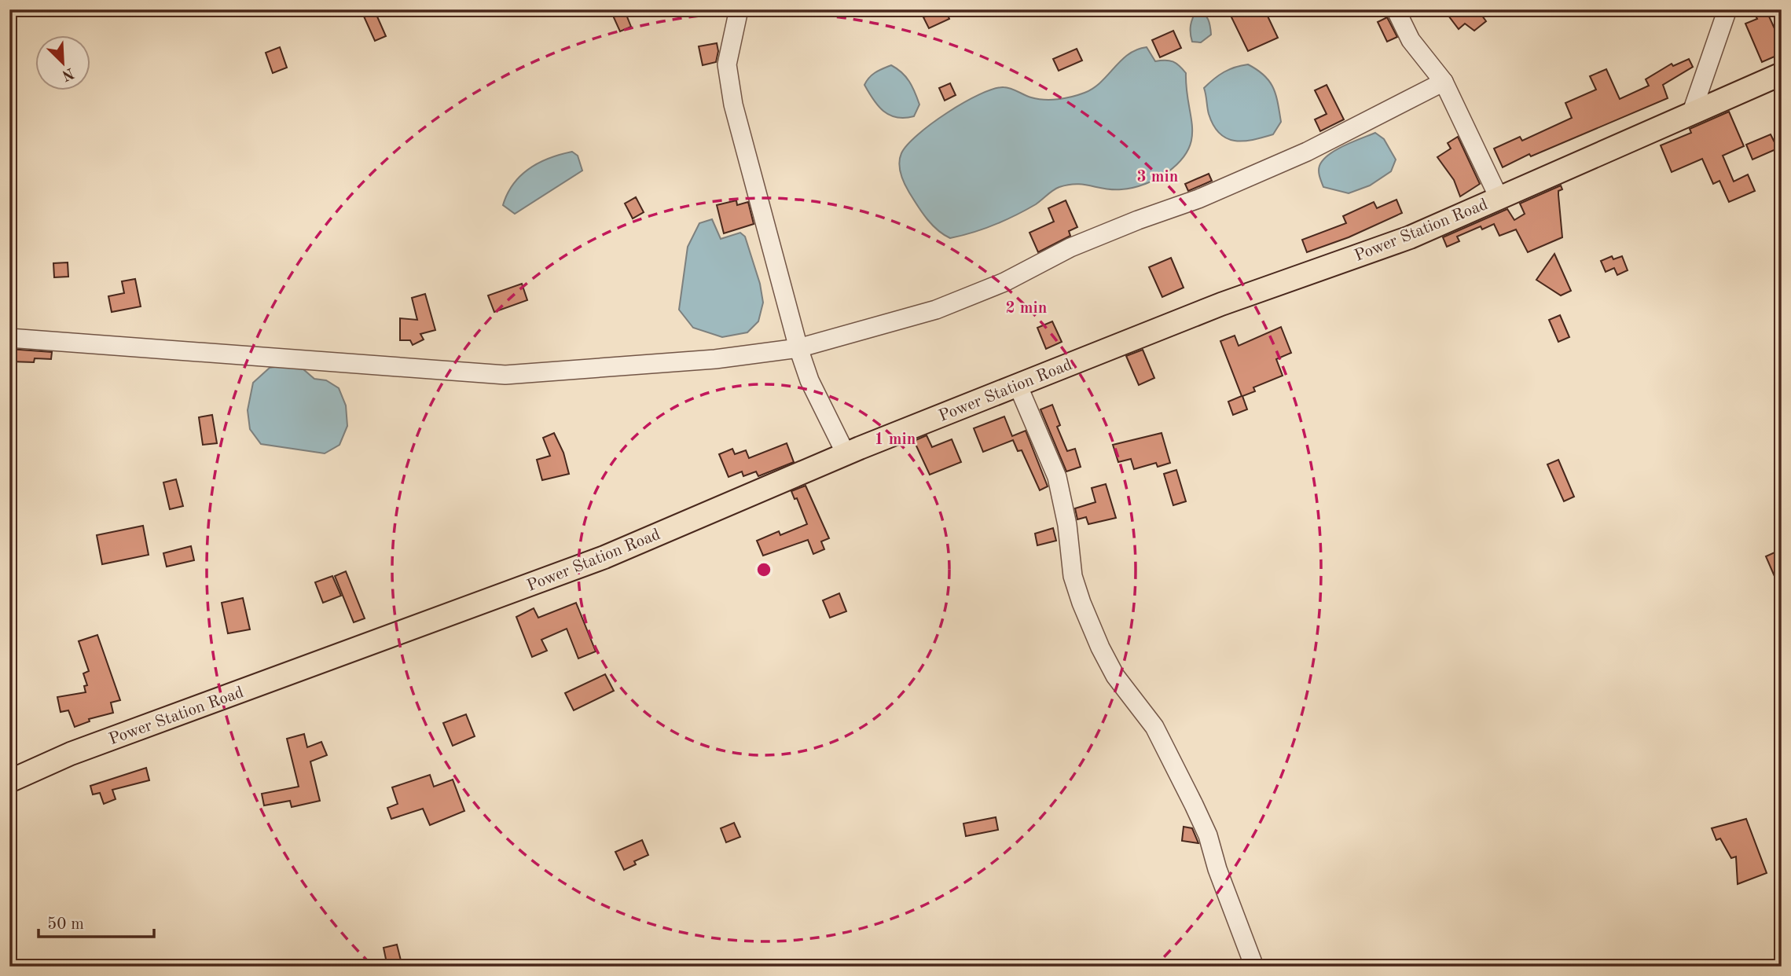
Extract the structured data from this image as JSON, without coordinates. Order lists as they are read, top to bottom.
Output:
{
  "streets": {
    "main road": ["Power Station Road"]
  },
  "scale_bar": "50 m",
  "north": "bottom right",
  "rings": ["3 min", "2 min", "1 min"]
}
